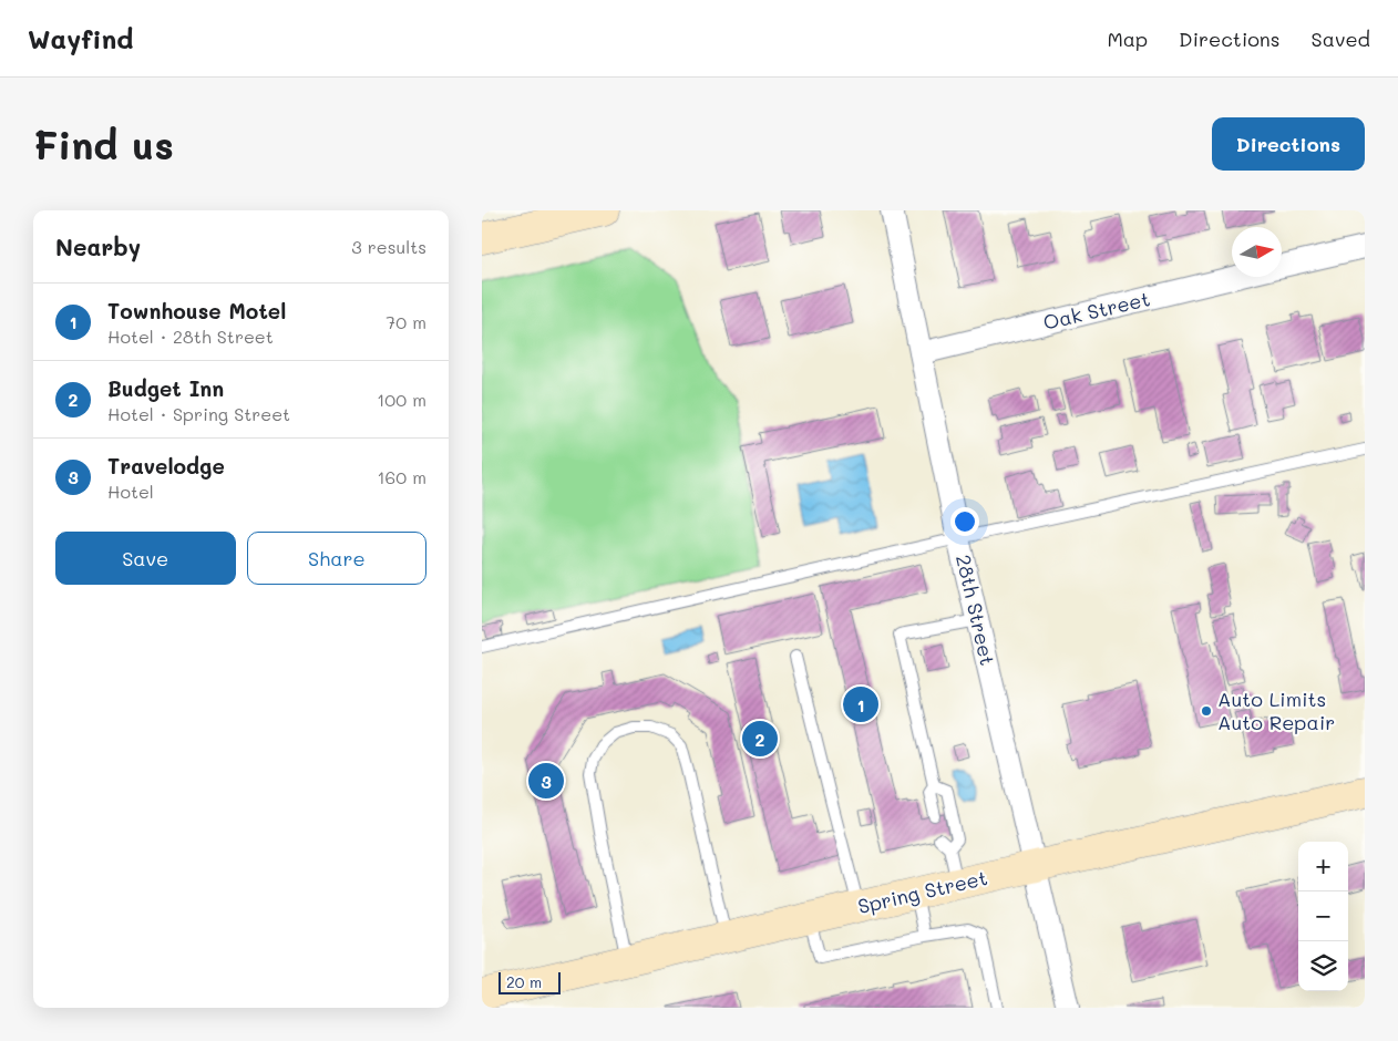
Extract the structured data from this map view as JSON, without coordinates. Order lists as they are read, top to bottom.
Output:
{
  "streets": {
    "main road": ["Spring Street"],
    "street": ["Oak Street", "28th Street"]
  },
  "crossings": [
    ["Oak Street", "28th Street"],
    ["28th Street", "Spring Street"]
  ],
  "places": ["Auto Limits Auto Repair"],
  "scale_bar": "20 m",
  "north": "right",
  "page": {
    "header": "Wayfind",
    "nav": ["Map", "Directions", "Saved"],
    "buttons": [
      "Directions",
      ["Save", "Share"]
    ],
    "title": "Find us",
    "heading": ["Nearby", "3 results"],
    "list": [
      {
        "mark": "1",
        "name": "Townhouse Motel",
        "note": "Hotel · 28th Street",
        "value": "70 m"
      },
      {
        "mark": "2",
        "name": "Budget Inn",
        "note": "Hotel · Spring Street",
        "value": "100 m"
      },
      {
        "mark": "3",
        "name": "Travelodge",
        "note": "Hotel",
        "value": "160 m"
      }
    ],
    "pins": ["1", "2", "3"],
    "map_buttons": ["+", "−"],
    "scale": "20 m"
  }
}
